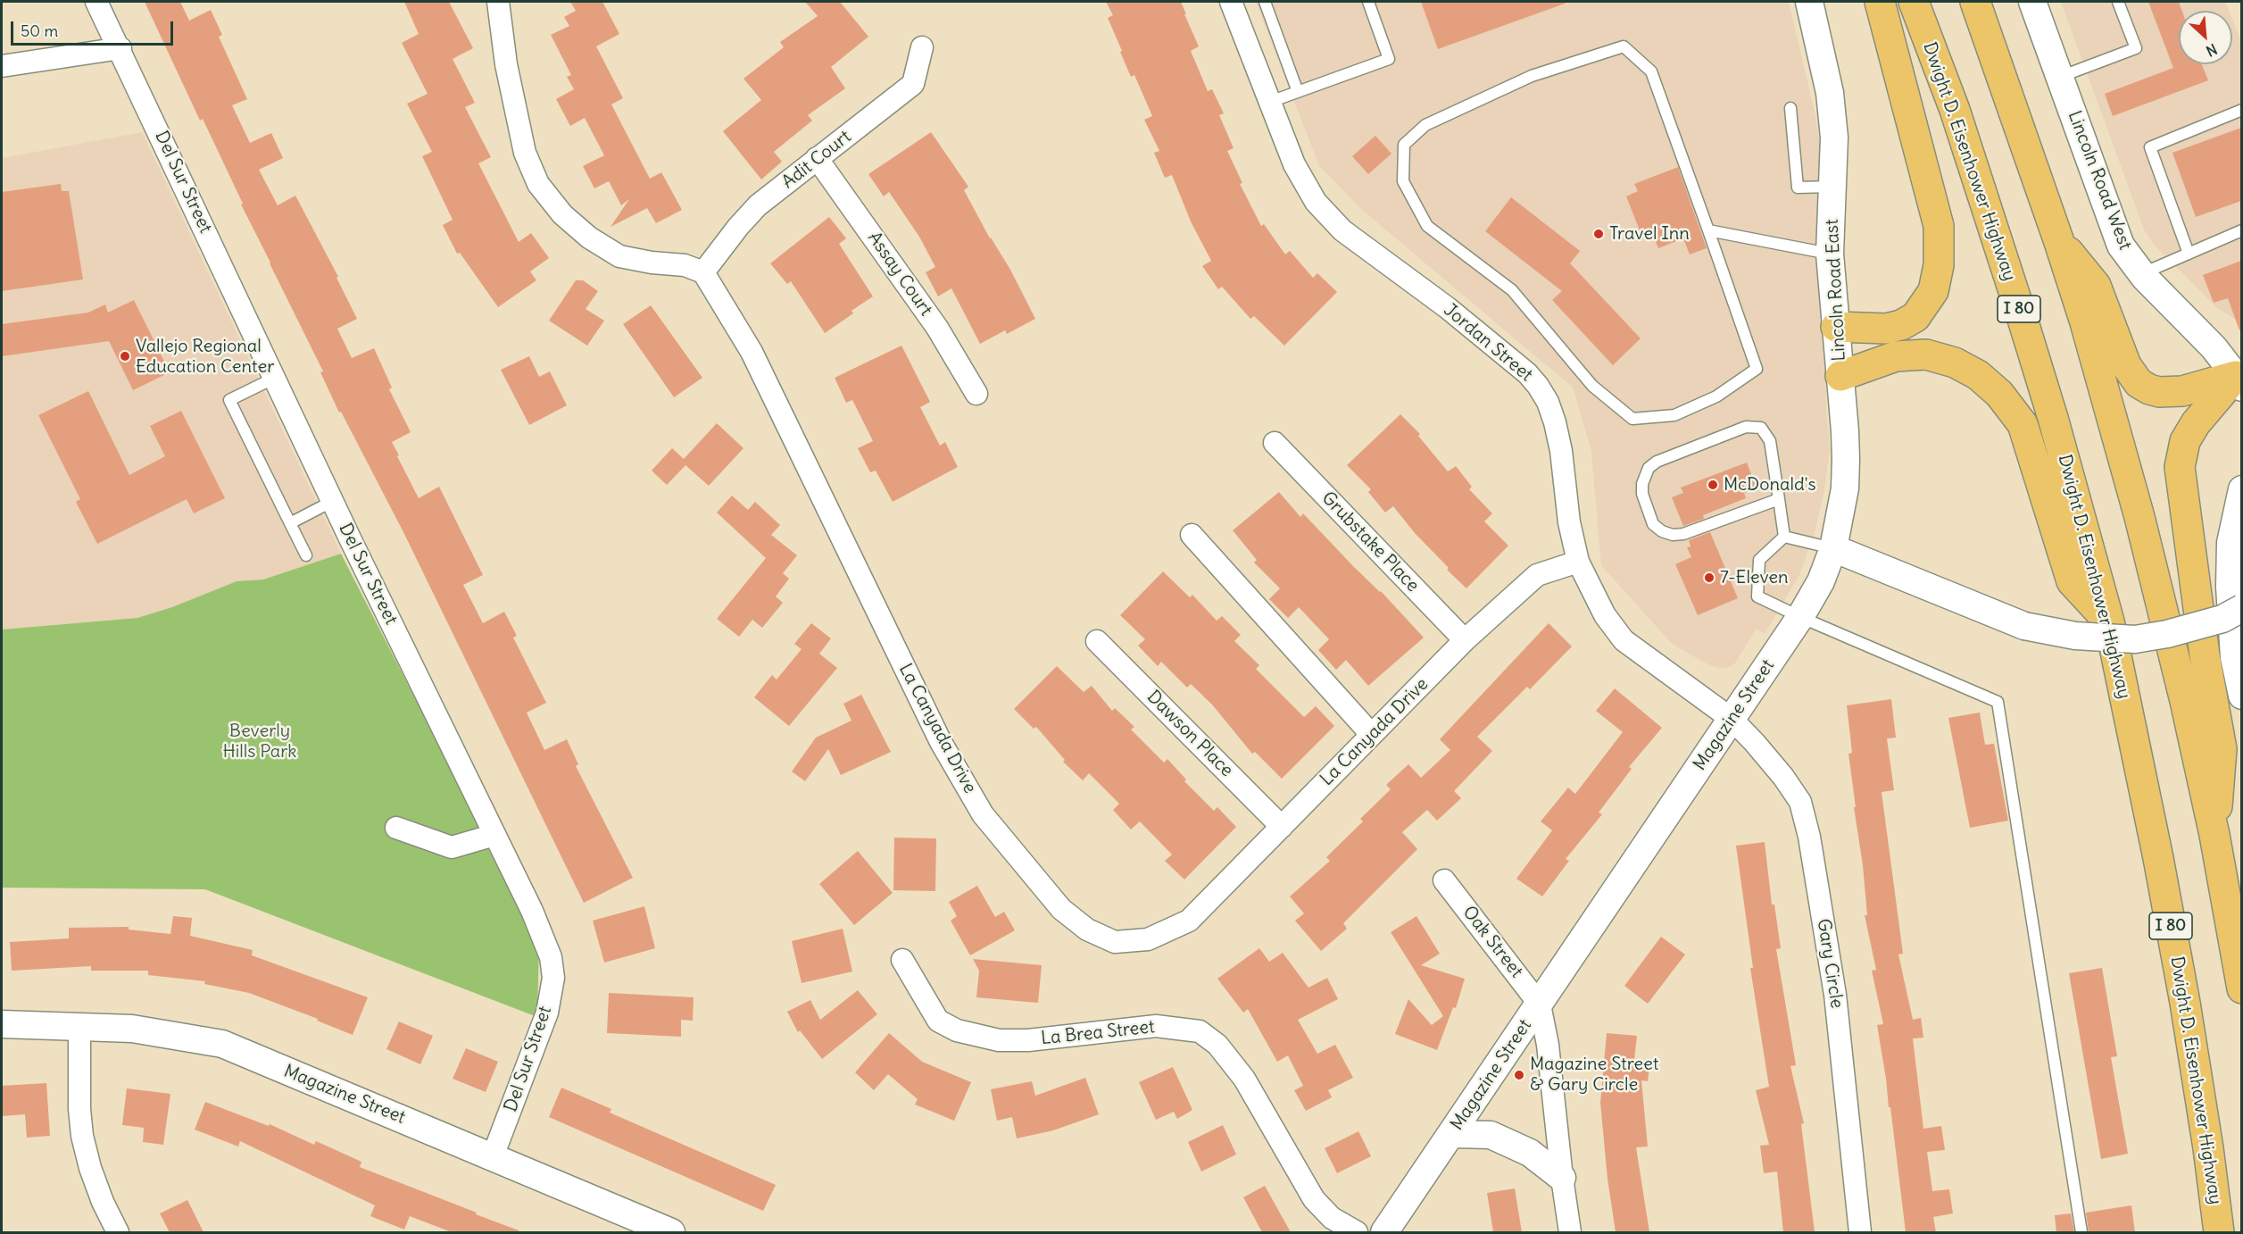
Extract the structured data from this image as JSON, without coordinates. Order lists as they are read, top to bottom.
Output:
{
  "streets": {
    "highway": ["Dwight D. Eisenhower Highway", "I 80"],
    "street": [
      "Adit Court",
      "Lincoln Road West",
      "Del Sur Street",
      "Assay Court",
      "Lincoln Road East",
      "Jordan Street",
      "Grubstake Place",
      "Magazine Street",
      "La Canyada Drive",
      "Dawson Place",
      "Oak Street",
      "Gary Circle",
      "La Brea Street"
    ]
  },
  "crossings": [
    ["Adit Court", "Assay Court"],
    ["Adit Court", "La Canyada Drive"],
    ["Del Sur Street", "Magazine Street"],
    ["Lincoln Road East", "Magazine Street"],
    ["Jordan Street", "Magazine Street"],
    ["Jordan Street", "La Canyada Drive"],
    ["Jordan Street", "Gary Circle"],
    ["Grubstake Place", "La Canyada Drive"],
    ["Magazine Street", "Oak Street"],
    ["Magazine Street", "Gary Circle"],
    ["La Canyada Drive", "Dawson Place"]
  ],
  "parks": ["Beverly Hills Park"],
  "places": [
    "Travel Inn",
    "Vallejo Regional Education Center",
    "McDonald's",
    "7-Eleven",
    "Magazine Street & Gary Circle"
  ],
  "scale_bar": "50 m",
  "north": "bottom right"
}
